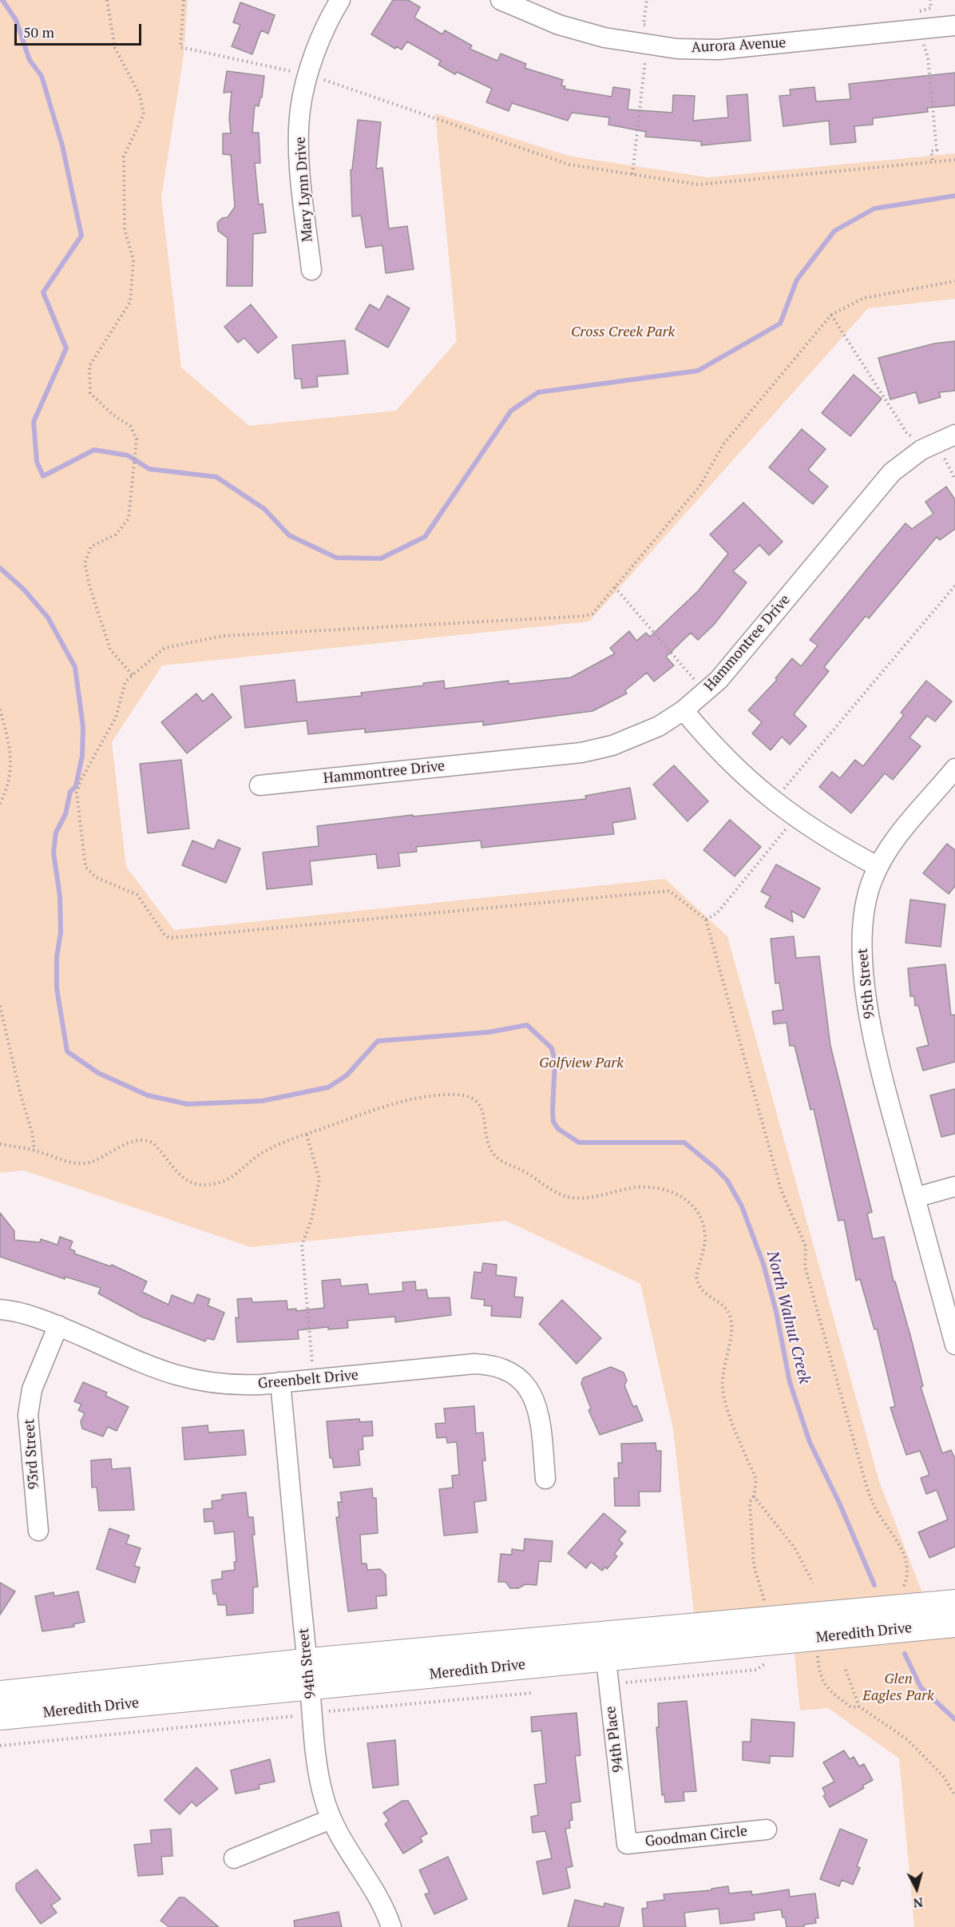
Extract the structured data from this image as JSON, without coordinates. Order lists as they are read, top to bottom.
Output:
{
  "streets": {
    "main road": ["Meredith Drive"],
    "street": [
      "Aurora Avenue",
      "Mary Lynn Drive",
      "Hammontree Drive",
      "95th Street",
      "Greenbelt Drive",
      "93rd Street",
      "94th Street",
      "94th Place",
      "Goodman Circle"
    ]
  },
  "crossings": [
    ["Greenbelt Drive", "93rd Street"],
    ["Greenbelt Drive", "94th Street"],
    ["Meredith Drive", "94th Street"],
    ["Meredith Drive", "94th Place"],
    ["94th Place", "Goodman Circle"]
  ],
  "water": ["North Walnut Creek"],
  "parks": ["Cross Creek Park", "Golfview Park", "Glen Eagles Park"],
  "scale_bar": "50 m",
  "north": "bottom"
}
